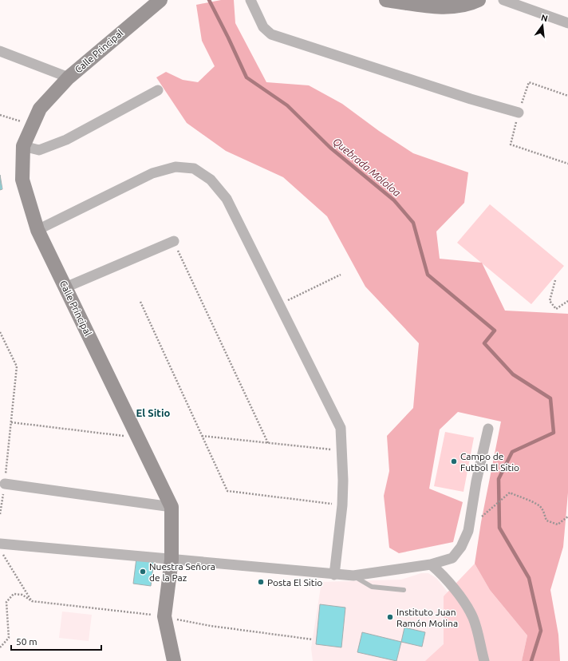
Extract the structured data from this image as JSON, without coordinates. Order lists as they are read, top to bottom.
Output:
{
  "streets": {
    "street": ["Calle Principal"]
  },
  "districts": ["El Sitio"],
  "water": ["Quebrada Mololoa"],
  "places": [
    "Campo de Futbol El Sitio",
    "Nuestra Señora de la Paz",
    "Posta El Sitio",
    "Instituto Juan Ramón Molina"
  ],
  "scale_bar": "50 m",
  "north": "top"
}
